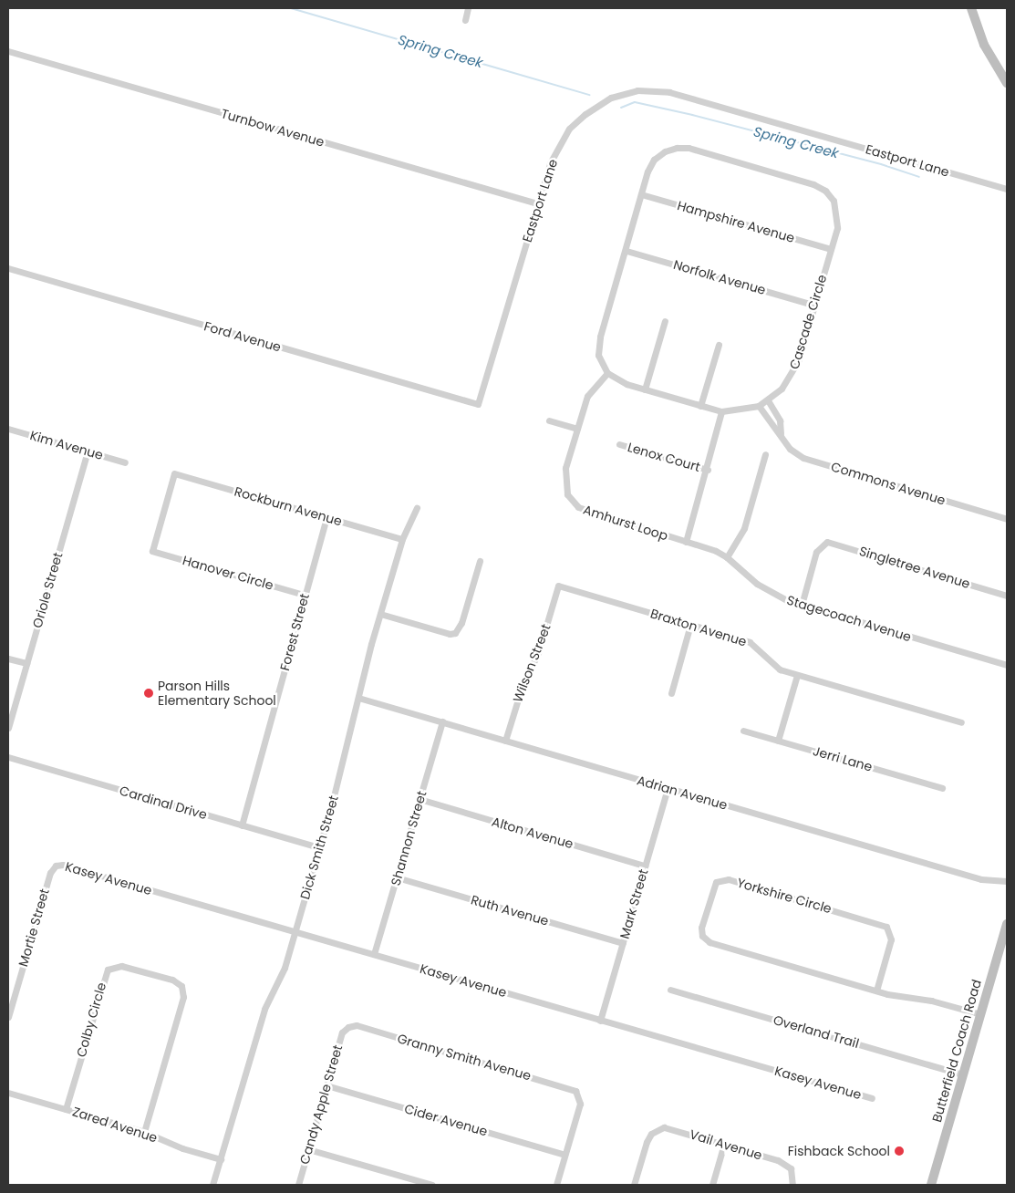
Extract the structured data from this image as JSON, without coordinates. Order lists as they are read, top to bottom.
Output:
{
  "streets": {
    "main road": ["Butterfield Coach Road"],
    "street": [
      "Turnbow Avenue",
      "Eastport Lane",
      "Hampshire Avenue",
      "Norfolk Avenue",
      "Cascade Circle",
      "Ford Avenue",
      "Kim Avenue",
      "Lenox Court",
      "Commons Avenue",
      "Rockburn Avenue",
      "Amhurst Loop",
      "Singletree Avenue",
      "Hanover Circle",
      "Oriole Street",
      "Stagecoach Avenue",
      "Braxton Avenue",
      "Forest Street",
      "Wilson Street",
      "Jerri Lane",
      "Adrian Avenue",
      "Cardinal Drive",
      "Alton Avenue",
      "Shannon Street",
      "Dick Smith Street",
      "Kasey Avenue",
      "Yorkshire Circle",
      "Mark Street",
      "Ruth Avenue",
      "Mortie Street",
      "Colby Circle",
      "Overland Trail",
      "Granny Smith Avenue",
      "Candy Apple Street",
      "Cider Avenue",
      "Zared Avenue",
      "Vail Avenue"
    ]
  },
  "crossings": [
    ["Turnbow Avenue", "Eastport Lane"],
    ["Eastport Lane", "Ford Avenue"],
    ["Hampshire Avenue", "Cascade Circle"],
    ["Norfolk Avenue", "Cascade Circle"],
    ["Cascade Circle", "Commons Avenue"],
    ["Cascade Circle", "Amhurst Loop"],
    ["Kim Avenue", "Oriole Street"],
    ["Rockburn Avenue", "Hanover Circle"],
    ["Rockburn Avenue", "Forest Street"],
    ["Rockburn Avenue", "Dick Smith Street"],
    ["Amhurst Loop", "Stagecoach Avenue"],
    ["Singletree Avenue", "Stagecoach Avenue"],
    ["Hanover Circle", "Forest Street"],
    ["Braxton Avenue", "Wilson Street"],
    ["Forest Street", "Cardinal Drive"],
    ["Wilson Street", "Adrian Avenue"],
    ["Adrian Avenue", "Shannon Street"],
    ["Adrian Avenue", "Dick Smith Street"],
    ["Adrian Avenue", "Mark Street"],
    ["Cardinal Drive", "Dick Smith Street"],
    ["Alton Avenue", "Shannon Street"],
    ["Alton Avenue", "Mark Street"],
    ["Shannon Street", "Kasey Avenue"],
    ["Shannon Street", "Ruth Avenue"],
    ["Dick Smith Street", "Kasey Avenue"],
    ["Dick Smith Street", "Zared Avenue"],
    ["Kasey Avenue", "Mark Street"],
    ["Kasey Avenue", "Mortie Street"],
    ["Yorkshire Circle", "Butterfield Coach Road"],
    ["Mark Street", "Ruth Avenue"],
    ["Colby Circle", "Zared Avenue"],
    ["Overland Trail", "Butterfield Coach Road"],
    ["Granny Smith Avenue", "Candy Apple Street"],
    ["Granny Smith Avenue", "Cider Avenue"],
    ["Candy Apple Street", "Cider Avenue"]
  ],
  "water": ["Spring Creek"],
  "places": ["Parson Hills Elementary School", "Fishback School"]
}
